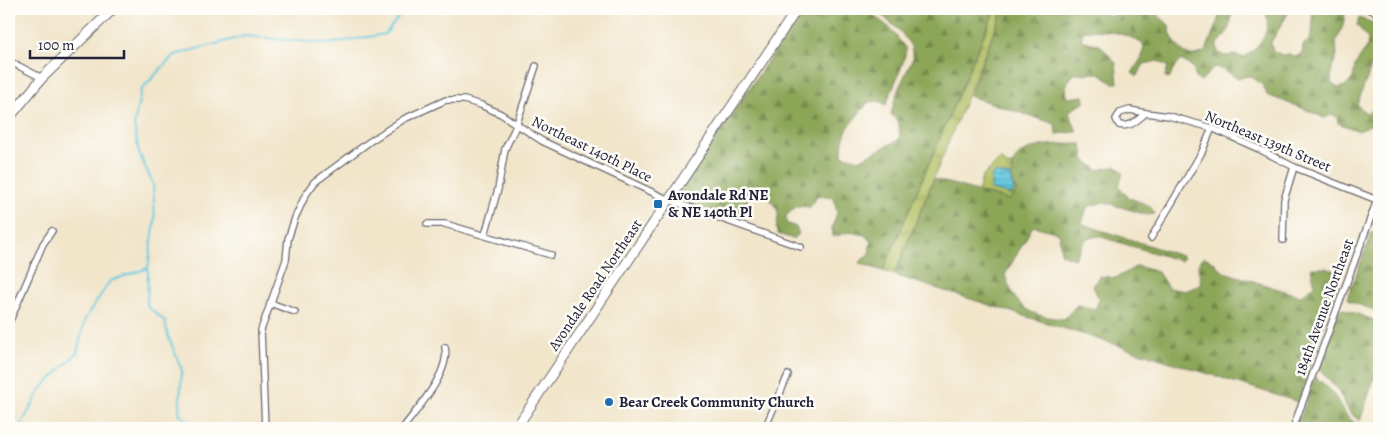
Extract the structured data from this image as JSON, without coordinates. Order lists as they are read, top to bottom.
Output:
{
  "streets": {
    "main road": ["Avondale Road Northeast"],
    "street": ["Northeast 139th Street", "Northeast 140th Place", "184th Avenue Northeast"]
  },
  "crossings": [
    ["Northeast 139th Street", "184th Avenue Northeast"],
    ["Northeast 140th Place", "Avondale Road Northeast"]
  ],
  "places": {
    "transit": ["Avondale Rd NE & NE 140th Pl"],
    "other": ["Bear Creek Community Church"]
  },
  "scale_bar": "100 m"
}
